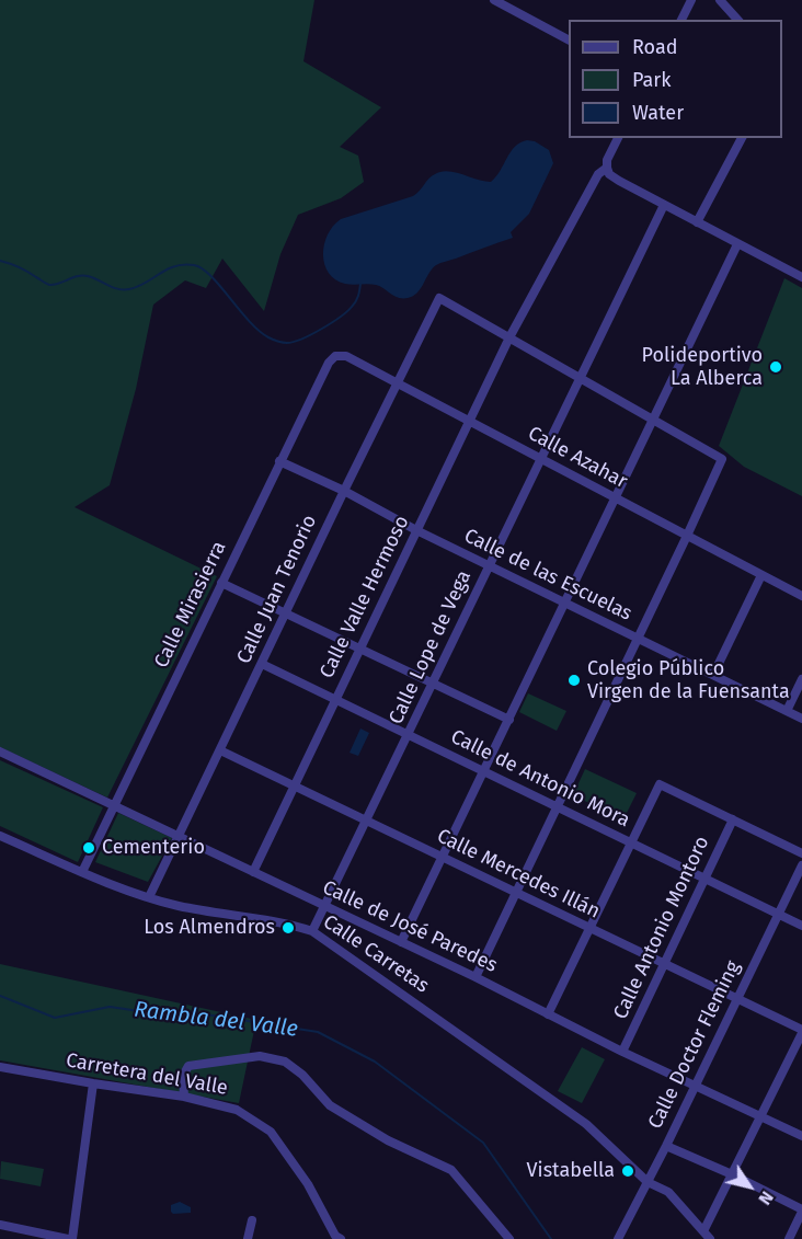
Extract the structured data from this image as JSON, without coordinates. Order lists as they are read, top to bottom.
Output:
{
  "streets": {
    "street": [
      "Calle Azahar",
      "Calle de las Escuelas",
      "Calle Juan Tenorio",
      "Calle Valle Hermoso",
      "Calle Mirasierra",
      "Calle Lope de Vega",
      "Calle de Antonio Mora",
      "Calle Mercedes Illán",
      "Calle de José Paredes",
      "Calle Antonio Montoro",
      "Calle Carretas",
      "Calle Doctor Fleming",
      "Carretera del Valle"
    ]
  },
  "crossings": [
    ["Calle Azahar", "Calle Juan Tenorio"],
    ["Calle Azahar", "Calle Valle Hermoso"],
    ["Calle Azahar", "Calle Mirasierra"],
    ["Calle Azahar", "Calle Lope de Vega"],
    ["Calle de las Escuelas", "Calle Juan Tenorio"],
    ["Calle de las Escuelas", "Calle Valle Hermoso"],
    ["Calle de las Escuelas", "Calle Mirasierra"],
    ["Calle de las Escuelas", "Calle Lope de Vega"],
    ["Calle Juan Tenorio", "Calle Valle Hermoso"],
    ["Calle Juan Tenorio", "Calle de Antonio Mora"],
    ["Calle Juan Tenorio", "Calle Mercedes Illán"],
    ["Calle Juan Tenorio", "Calle de José Paredes"],
    ["Calle Juan Tenorio", "Calle Carretas"],
    ["Calle Valle Hermoso", "Calle de Antonio Mora"],
    ["Calle Valle Hermoso", "Calle Mercedes Illán"],
    ["Calle Valle Hermoso", "Calle de José Paredes"],
    ["Calle Mirasierra", "Calle de José Paredes"],
    ["Calle Mirasierra", "Calle Carretas"],
    ["Calle Lope de Vega", "Calle de Antonio Mora"],
    ["Calle Lope de Vega", "Calle Mercedes Illán"],
    ["Calle Lope de Vega", "Calle de José Paredes"],
    ["Calle Lope de Vega", "Calle Carretas"],
    ["Calle de Antonio Mora", "Calle Antonio Montoro"],
    ["Calle de Antonio Mora", "Calle Doctor Fleming"],
    ["Calle Mercedes Illán", "Calle Antonio Montoro"],
    ["Calle Mercedes Illán", "Calle Doctor Fleming"],
    ["Calle de José Paredes", "Calle Antonio Montoro"],
    ["Calle de José Paredes", "Calle Doctor Fleming"],
    ["Calle Carretas", "Calle Doctor Fleming"]
  ],
  "water": ["Rambla del Valle"],
  "places": [
    "Polideportivo La Alberca",
    "Colegio Público Virgen de la Fuensanta",
    "Cementerio",
    "Los Almendros",
    "Vistabella"
  ],
  "legend": ["Road", "Park", "Water"],
  "north": "bottom right"
}
